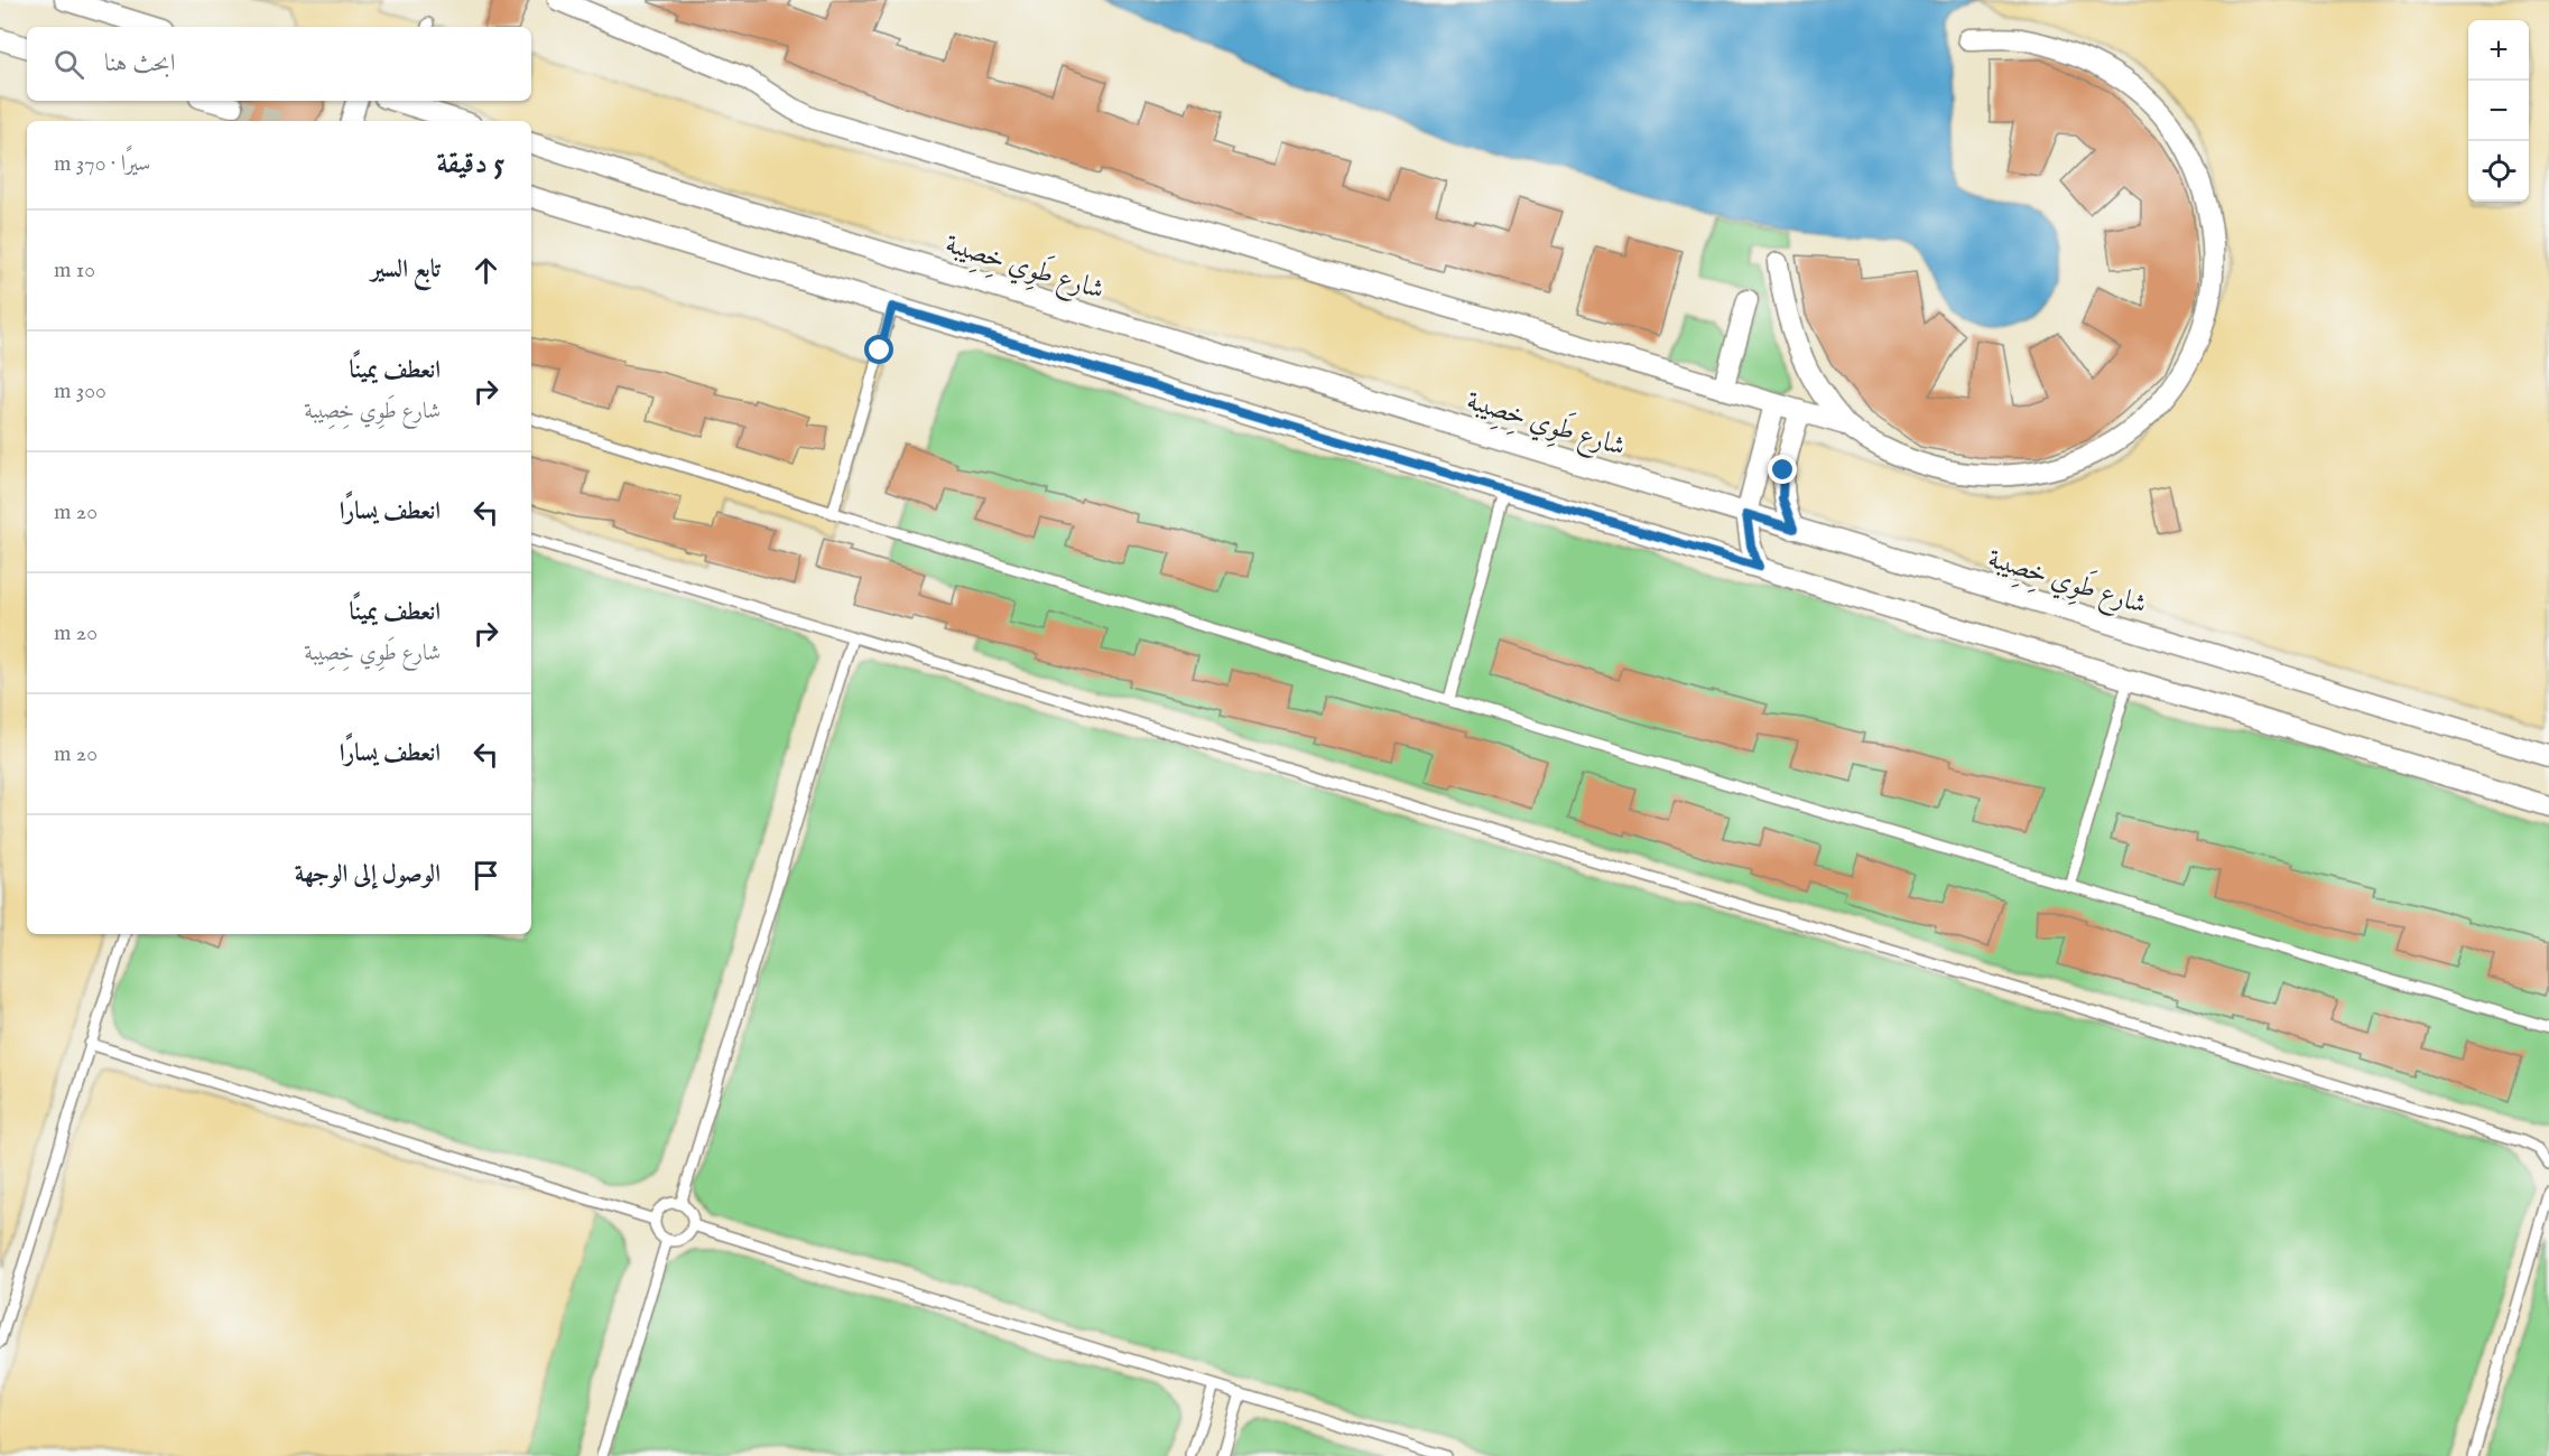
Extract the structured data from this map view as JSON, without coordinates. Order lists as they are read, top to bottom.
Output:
{
  "streets": {
    "street": ["شارع طَوِي خِصِيبة"]
  },
  "page": {
    "map_buttons": ["+", "−"],
    "search": "ابحث هنا",
    "heading": ["5 دقيقة", "سيرًا · 370 m"],
    "list": [
      ["تابع السير", "10 m"],
      ["انعطف يمينًا", "شارع طَوِي خِصِيبة", "300 m"],
      ["انعطف يسارًا", "20 m"],
      ["انعطف يمينًا", "شارع طَوِي خِصِيبة", "20 m"],
      ["انعطف يسارًا", "20 m"],
      "الوصول إلى الوجهة"
    ]
  }
}
